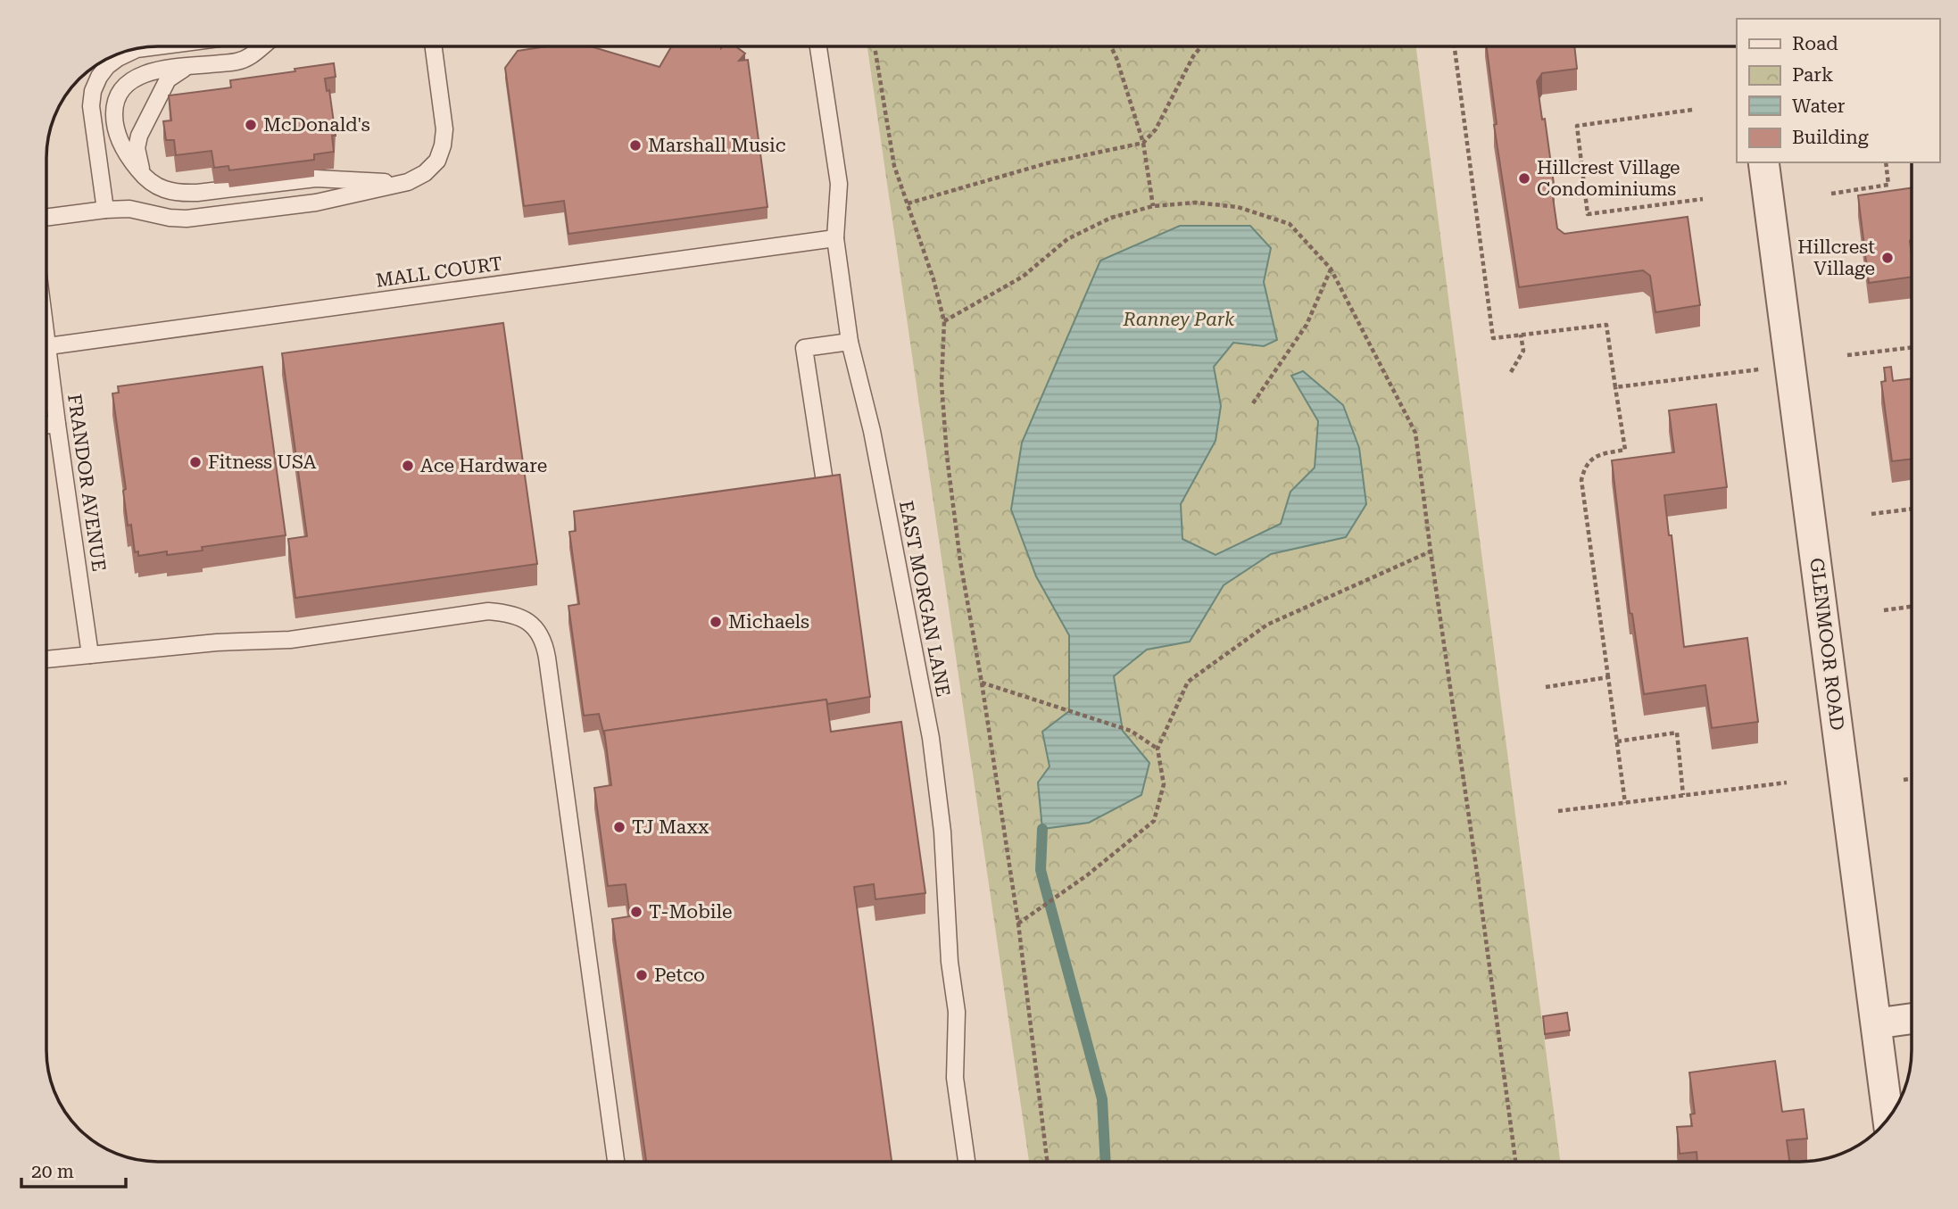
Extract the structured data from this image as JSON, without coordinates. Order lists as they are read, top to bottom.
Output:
{
  "streets": {
    "street": ["GLENMOOR ROAD"],
    "lane": ["MALL COURT", "FRANDOR AVENUE", "EAST MORGAN LANE"]
  },
  "crossings": [
    ["MALL COURT", "FRANDOR AVENUE"],
    ["MALL COURT", "EAST MORGAN LANE"]
  ],
  "parks": ["Ranney Park"],
  "places": [
    "McDonald's",
    "Marshall Music",
    "Hillcrest Village Condominiums",
    "Hillcrest Village",
    "Fitness USA",
    "Ace Hardware",
    "Michaels",
    "TJ Maxx",
    "T-Mobile",
    "Petco"
  ],
  "legend": [
    "Road",
    "Park",
    "Water",
    "Building"
  ],
  "scale_bar": "20 m"
}
